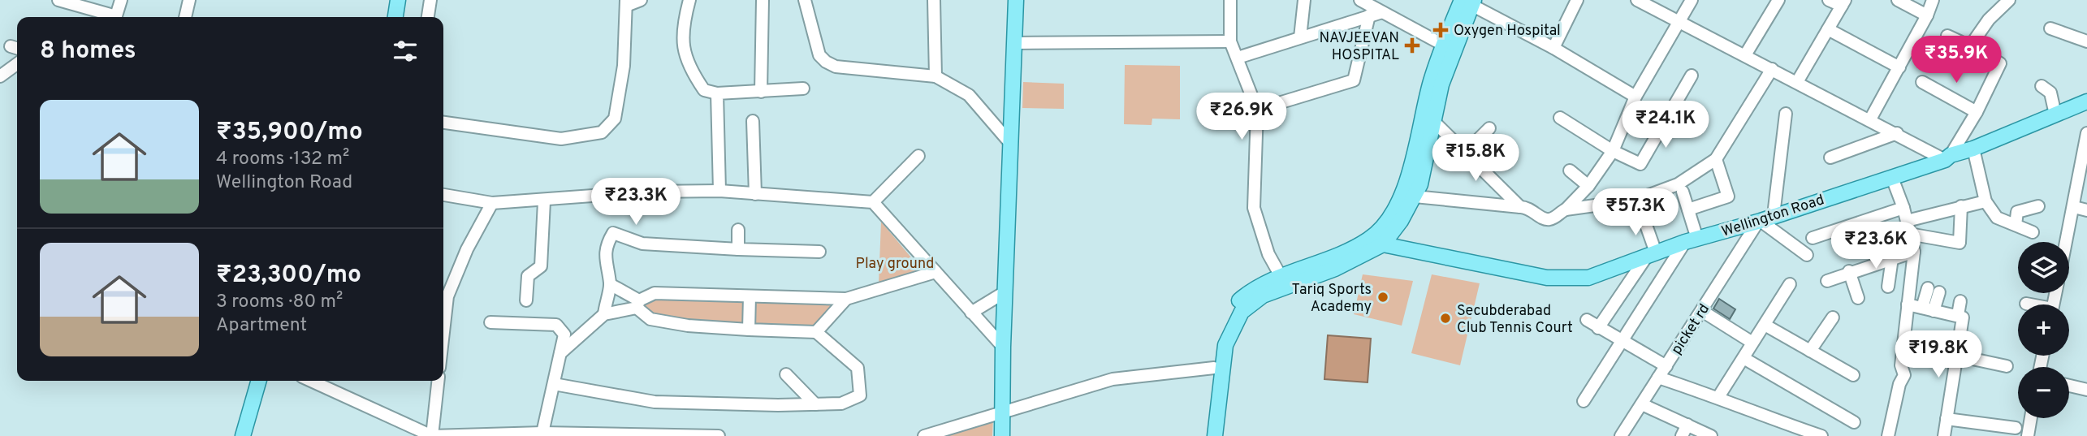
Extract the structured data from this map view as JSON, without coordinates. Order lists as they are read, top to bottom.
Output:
{
  "streets": {
    "main road": ["Wellington Road"],
    "street": ["picket rd"]
  },
  "crossings": [
    ["Wellington Road", "picket rd"]
  ],
  "parks": ["Play ground"],
  "places": {
    "health": ["Oxygen Hospital", "NAVJEEVAN HOSPITAL"],
    "other": ["Tariq Sports Academy", "Secubderabad Club Tennis Court"]
  },
  "page": {
    "heading": "8 homes",
    "price": [
      "₹35.9K",
      "₹26.9K",
      "₹24.1K",
      "₹15.8K",
      "₹23.3K",
      "₹57.3K",
      "₹23.6K",
      "₹19.8K"
    ],
    "list": [
      {
        "name": "₹35,900/mo",
        "note": "4 rooms · 132 m² · Wellington Road"
      },
      {
        "name": "₹23,300/mo",
        "note": "3 rooms · 80 m² · Apartment"
      }
    ],
    "map_buttons": ["+", "−"]
  }
}
